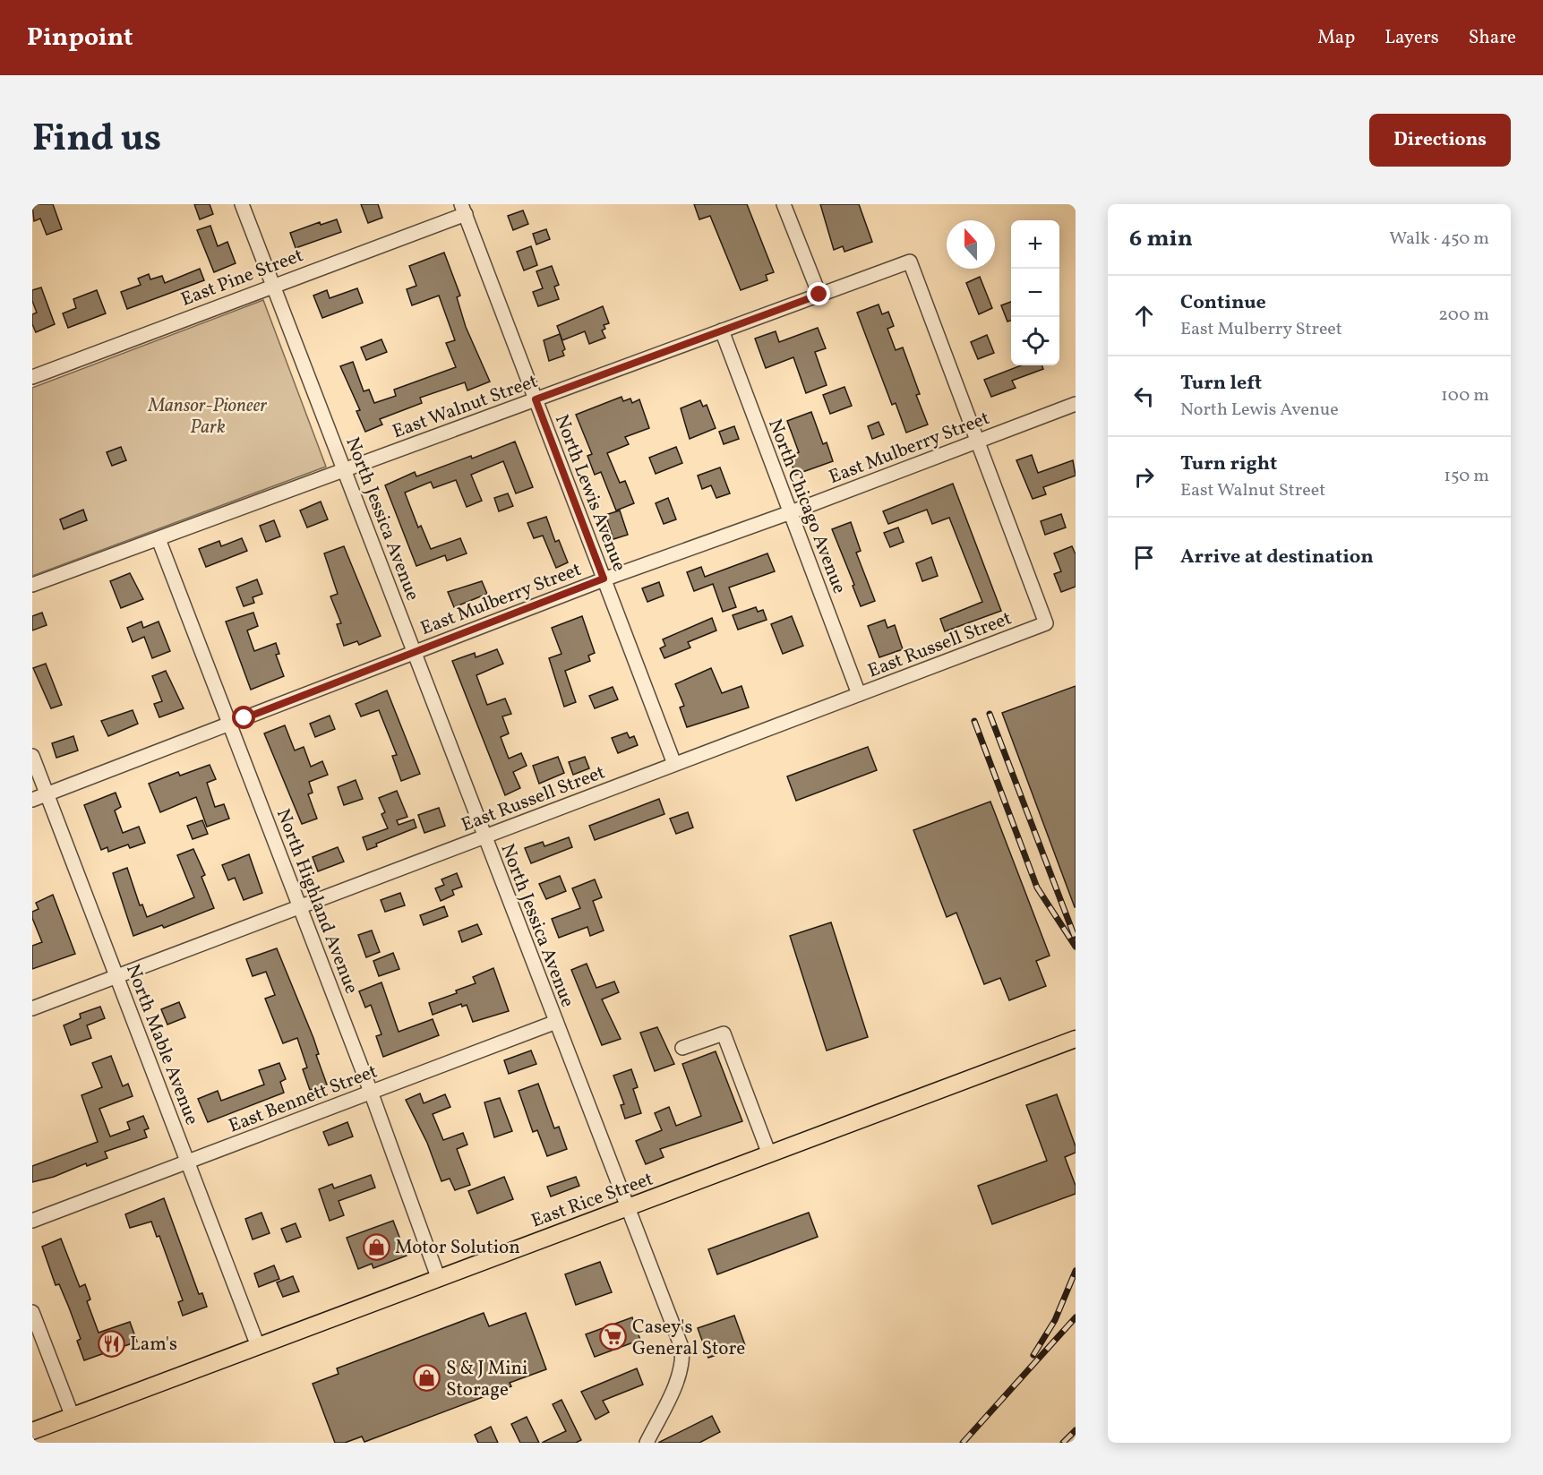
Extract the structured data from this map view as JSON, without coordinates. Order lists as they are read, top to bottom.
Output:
{
  "streets": {
    "main road": ["East Rice Street"],
    "street": [
      "East Pine Street",
      "East Walnut Street",
      "East Mulberry Street",
      "North Lewis Avenue",
      "North Chicago Avenue",
      "North Jessica Avenue",
      "East Russell Street",
      "North Highland Avenue",
      "North Mable Avenue",
      "East Bennett Street"
    ]
  },
  "crossings": [
    ["East Pine Street", "North Lewis Avenue"],
    ["East Pine Street", "North Jessica Avenue"],
    ["East Walnut Street", "East Mulberry Street"],
    ["East Walnut Street", "North Lewis Avenue"],
    ["East Walnut Street", "North Chicago Avenue"],
    ["East Walnut Street", "North Jessica Avenue"],
    ["East Walnut Street", "East Russell Street"],
    ["East Walnut Street", "North Highland Avenue"],
    ["East Mulberry Street", "North Lewis Avenue"],
    ["East Mulberry Street", "North Chicago Avenue"],
    ["East Mulberry Street", "North Jessica Avenue"],
    ["East Mulberry Street", "East Russell Street"],
    ["East Mulberry Street", "North Highland Avenue"],
    ["East Mulberry Street", "North Mable Avenue"],
    ["North Lewis Avenue", "East Russell Street"],
    ["North Chicago Avenue", "East Russell Street"],
    ["North Jessica Avenue", "East Russell Street"],
    ["North Jessica Avenue", "East Bennett Street"],
    ["North Jessica Avenue", "East Rice Street"],
    ["East Russell Street", "North Highland Avenue"],
    ["East Russell Street", "North Mable Avenue"],
    ["North Highland Avenue", "East Bennett Street"],
    ["North Highland Avenue", "East Rice Street"],
    ["North Mable Avenue", "East Bennett Street"],
    ["North Mable Avenue", "East Rice Street"]
  ],
  "parks": ["Mansor-Pioneer Park"],
  "places": {
    "shop": ["Motor Solution", "S & J Mini Storage"],
    "supermarket": ["Casey's General Store"],
    "restaurant": ["Lam's"]
  },
  "north": "top",
  "page": {
    "header": "Pinpoint",
    "nav": ["Map", "Layers", "Share"],
    "title": "Find us",
    "buttons": "Directions",
    "heading": ["6 min", "Walk · 450 m"],
    "map_buttons": ["+", "−"],
    "list": [
      ["Continue", "East Mulberry Street", "200 m"],
      ["Turn left", "North Lewis Avenue", "100 m"],
      ["Turn right", "East Walnut Street", "150 m"],
      "Arrive at destination"
    ]
  }
}
